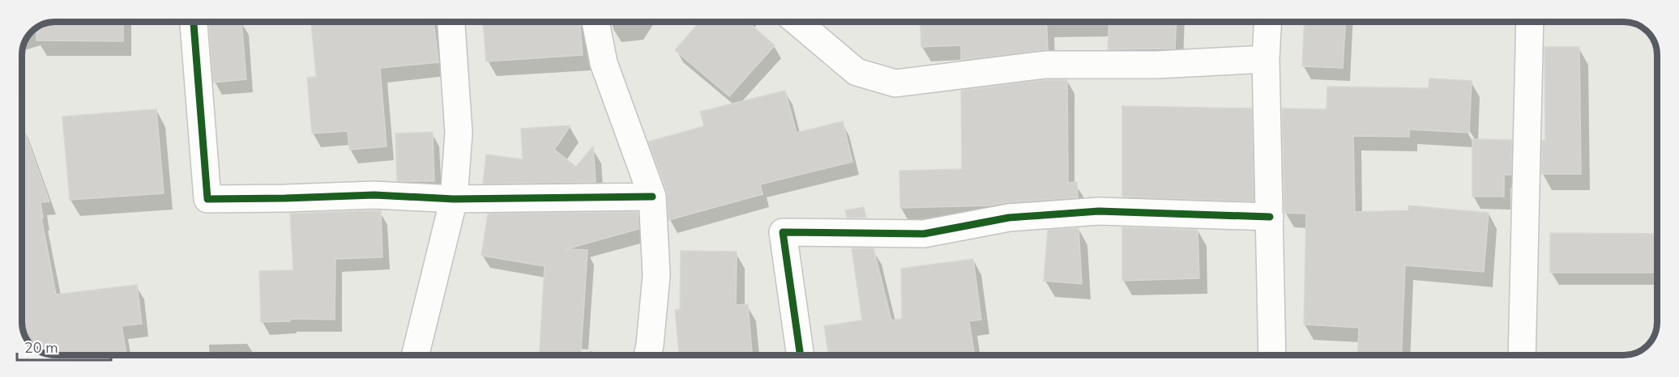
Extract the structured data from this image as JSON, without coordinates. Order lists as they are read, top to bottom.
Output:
{
  "scale_bar": "20 m"
}
